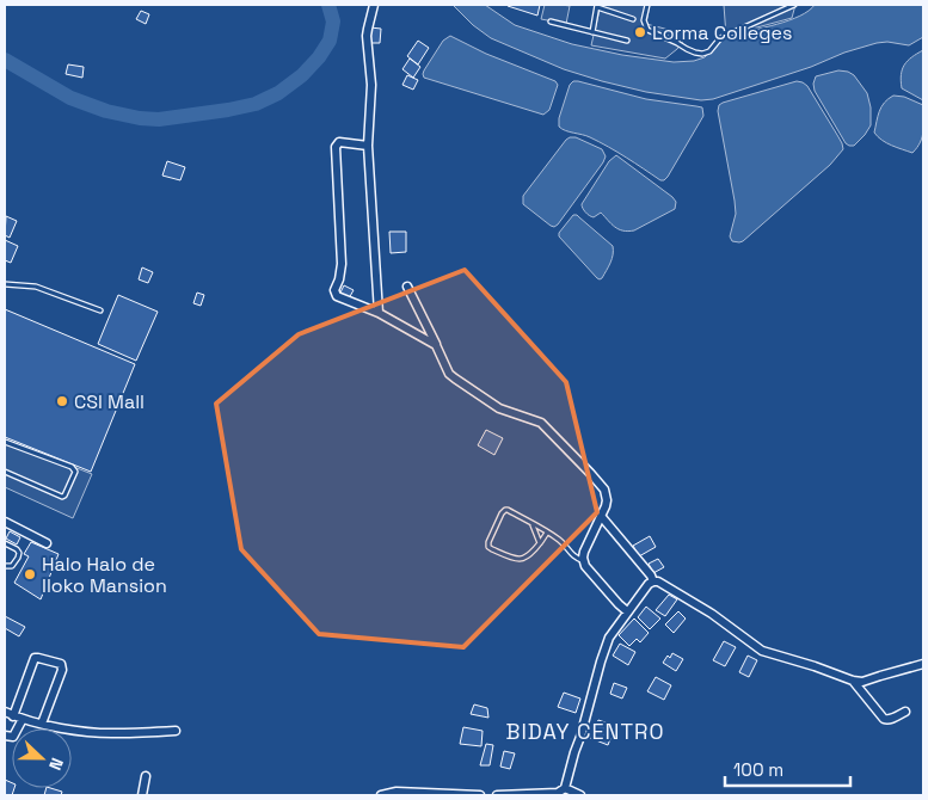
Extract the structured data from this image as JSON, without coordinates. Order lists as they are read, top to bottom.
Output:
{
  "districts": ["BIDAY CENTRO"],
  "places": ["Lorma Colleges", "CSI Mall", "Halo Halo de Iloko Mansion"],
  "scale_bar": "100 m",
  "north": "right"
}
